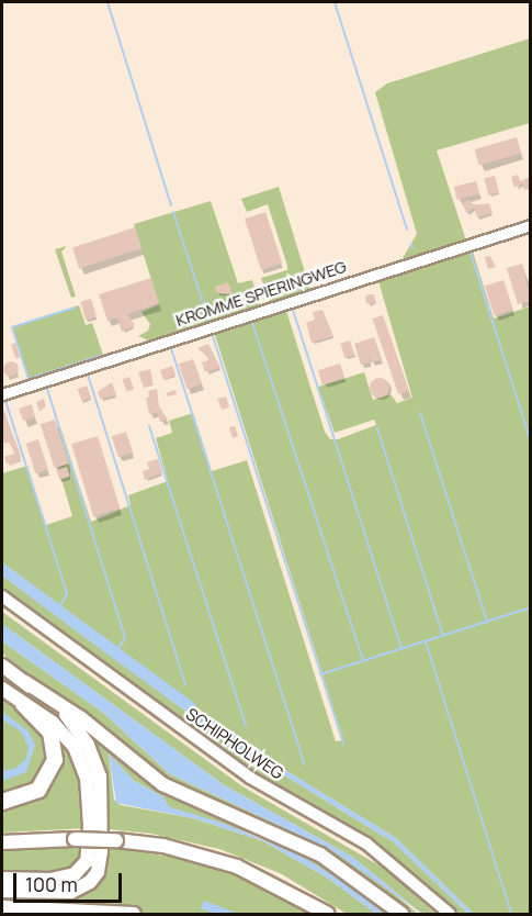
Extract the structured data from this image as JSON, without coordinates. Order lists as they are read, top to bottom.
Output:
{
  "streets": {
    "main road": ["SCHIPHOLWEG"],
    "street": ["KROMME SPIERINGWEG"]
  },
  "scale_bar": "100 m"
}
